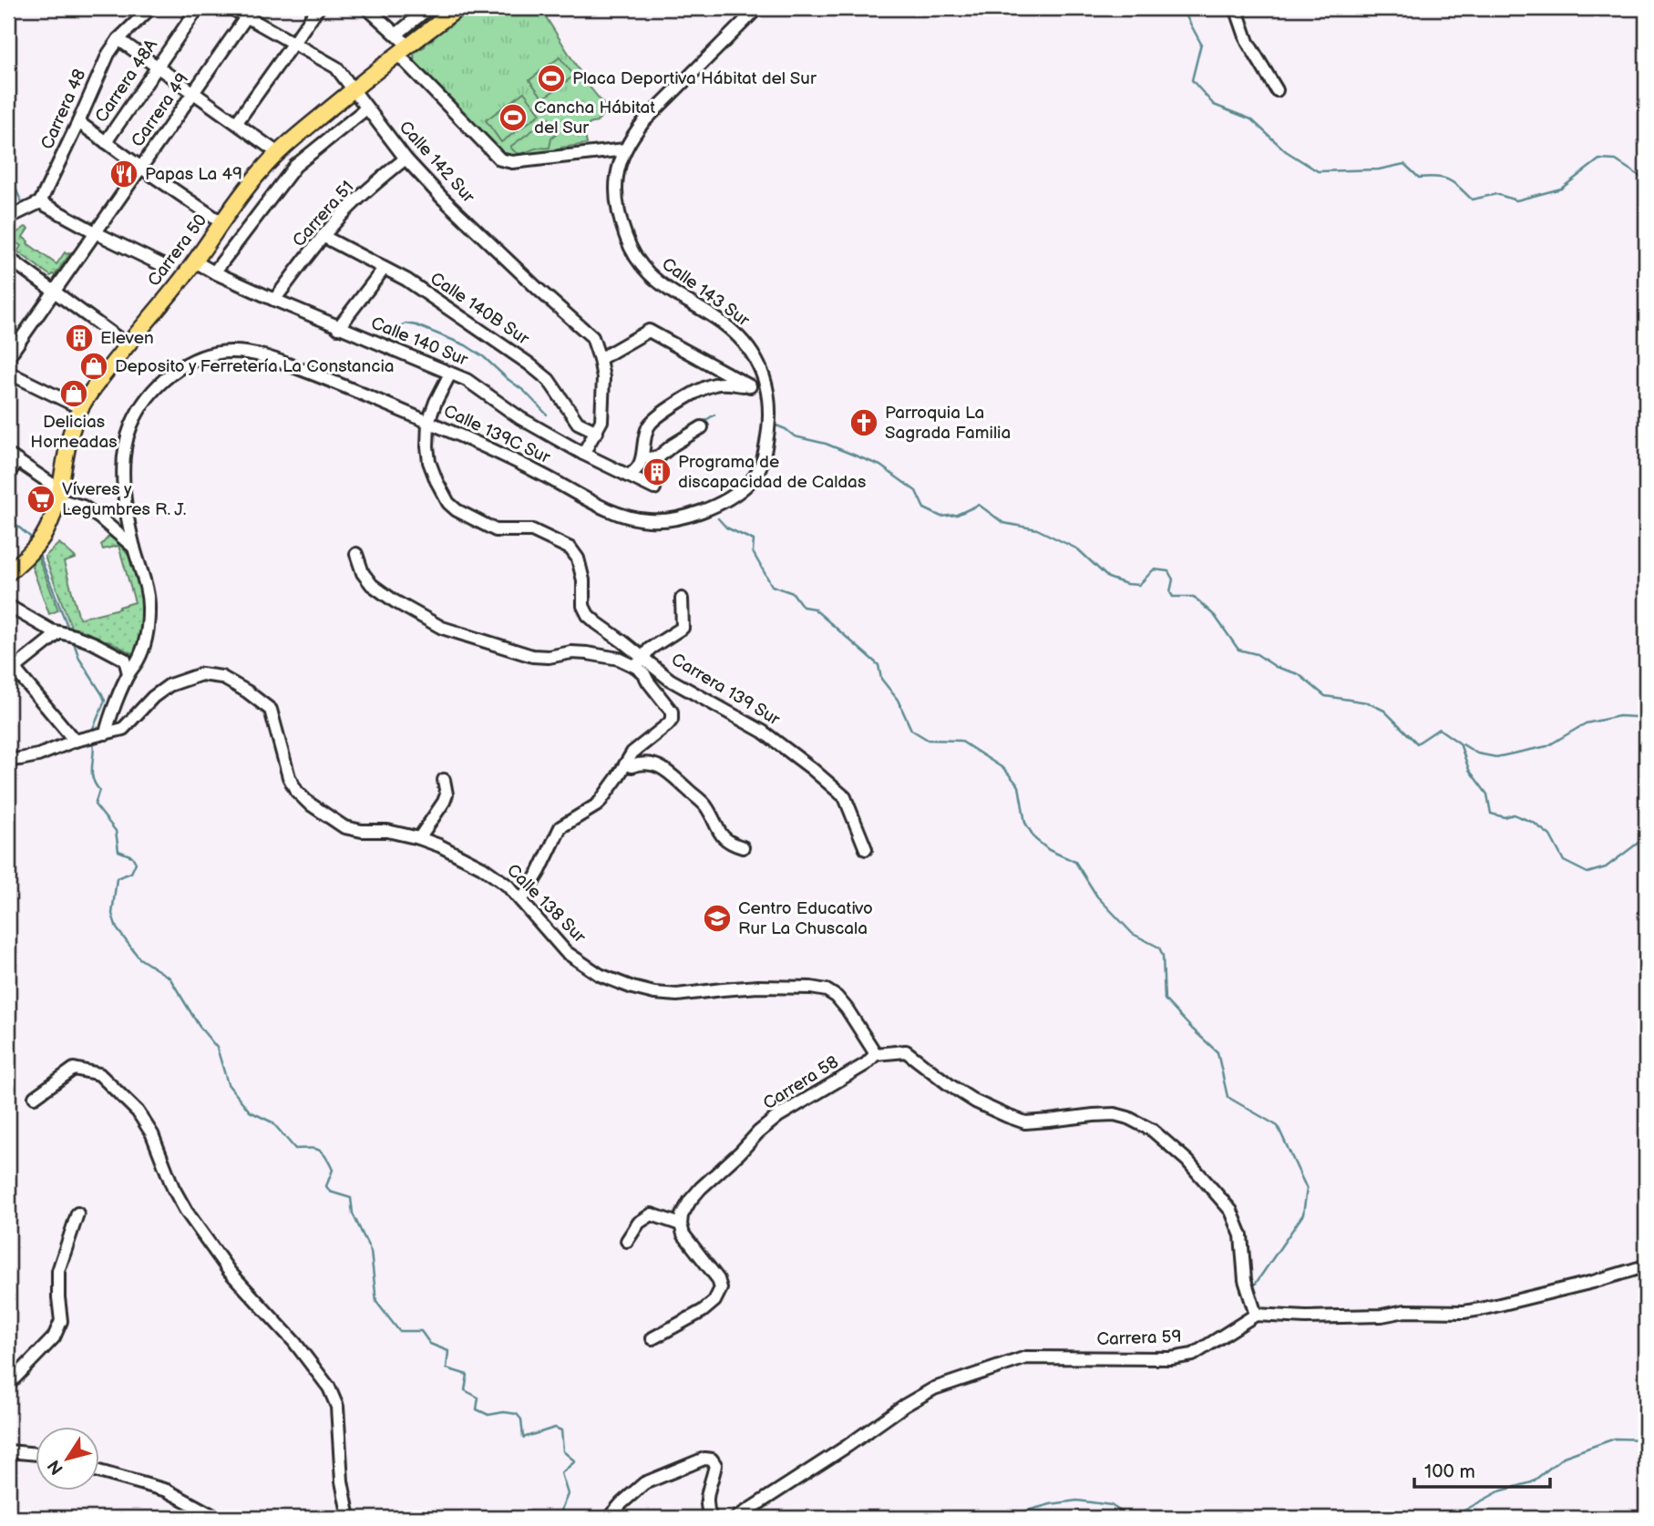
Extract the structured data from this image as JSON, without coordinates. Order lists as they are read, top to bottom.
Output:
{
  "streets": {
    "main road": ["Carrera 50"],
    "street": [
      "Carrera 48A",
      "Carrera 48",
      "Carrera 49",
      "Calle 142 Sur",
      "Carrera 51",
      "Calle 143 Sur",
      "Calle 140B Sur",
      "Calle 140 Sur",
      "Calle 139C Sur",
      "Carrera 139 Sur",
      "Calle 138 Sur",
      "Carrera 58",
      "Carrera 59"
    ]
  },
  "crossings": [
    ["Carrera 49", "Calle 142 Sur"],
    ["Calle 142 Sur", "Carrera 51"],
    ["Calle 142 Sur", "Carrera 50"],
    ["Carrera 51", "Calle 140B Sur"],
    ["Carrera 51", "Calle 140 Sur"],
    ["Carrera 50", "Calle 140 Sur"],
    ["Calle 143 Sur", "Calle 139C Sur"],
    ["Calle 139C Sur", "Carrera 139 Sur"],
    ["Calle 138 Sur", "Carrera 58"]
  ],
  "places": {
    "sports": ["Placa Deportiva Hábitat del Sur", "Cancha Hábitat del Sur"],
    "restaurant": ["Papas La 49"],
    "building": ["Eleven", "Programa de discapacidad de Caldas"],
    "shop": ["Deposito y Ferretería La Constancia", "Delicias Horneadas"],
    "church": ["Parroquia La Sagrada Familia"],
    "supermarket": ["Víveres y Legumbres R. J."],
    "school or university": ["Centro Educativo Rur La Chuscala"]
  },
  "scale_bar": "100 m",
  "north": "bottom left"
}
